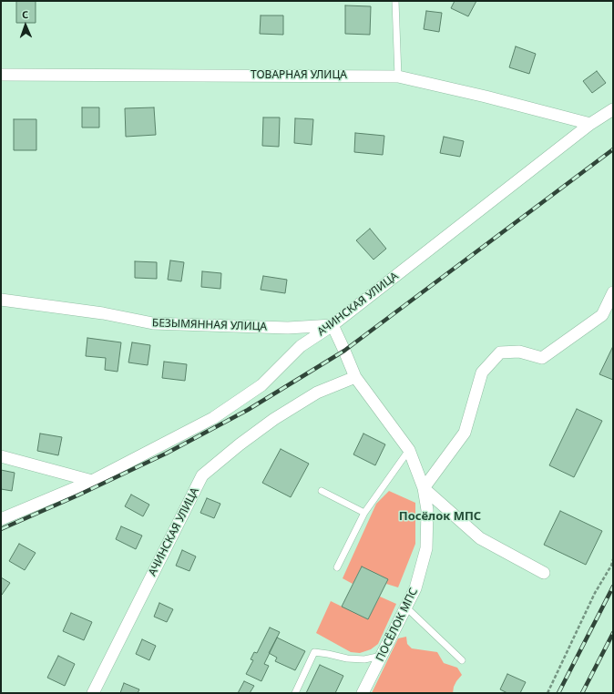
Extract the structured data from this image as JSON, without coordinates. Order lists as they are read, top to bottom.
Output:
{
  "streets": {
    "street": [
      "ТОВАРНАЯ УЛИЦА",
      "АЧИНСКАЯ УЛИЦА",
      "БЕЗЫМЯННАЯ УЛИЦА",
      "ПОСЁЛОК МПС"
    ]
  },
  "crossings": [
    ["ТОВАРНАЯ УЛИЦА", "АЧИНСКАЯ УЛИЦА"],
    ["АЧИНСКАЯ УЛИЦА", "БЕЗЫМЯННАЯ УЛИЦА"]
  ],
  "districts": ["Посёлок МПС"],
  "north": "top"
}
